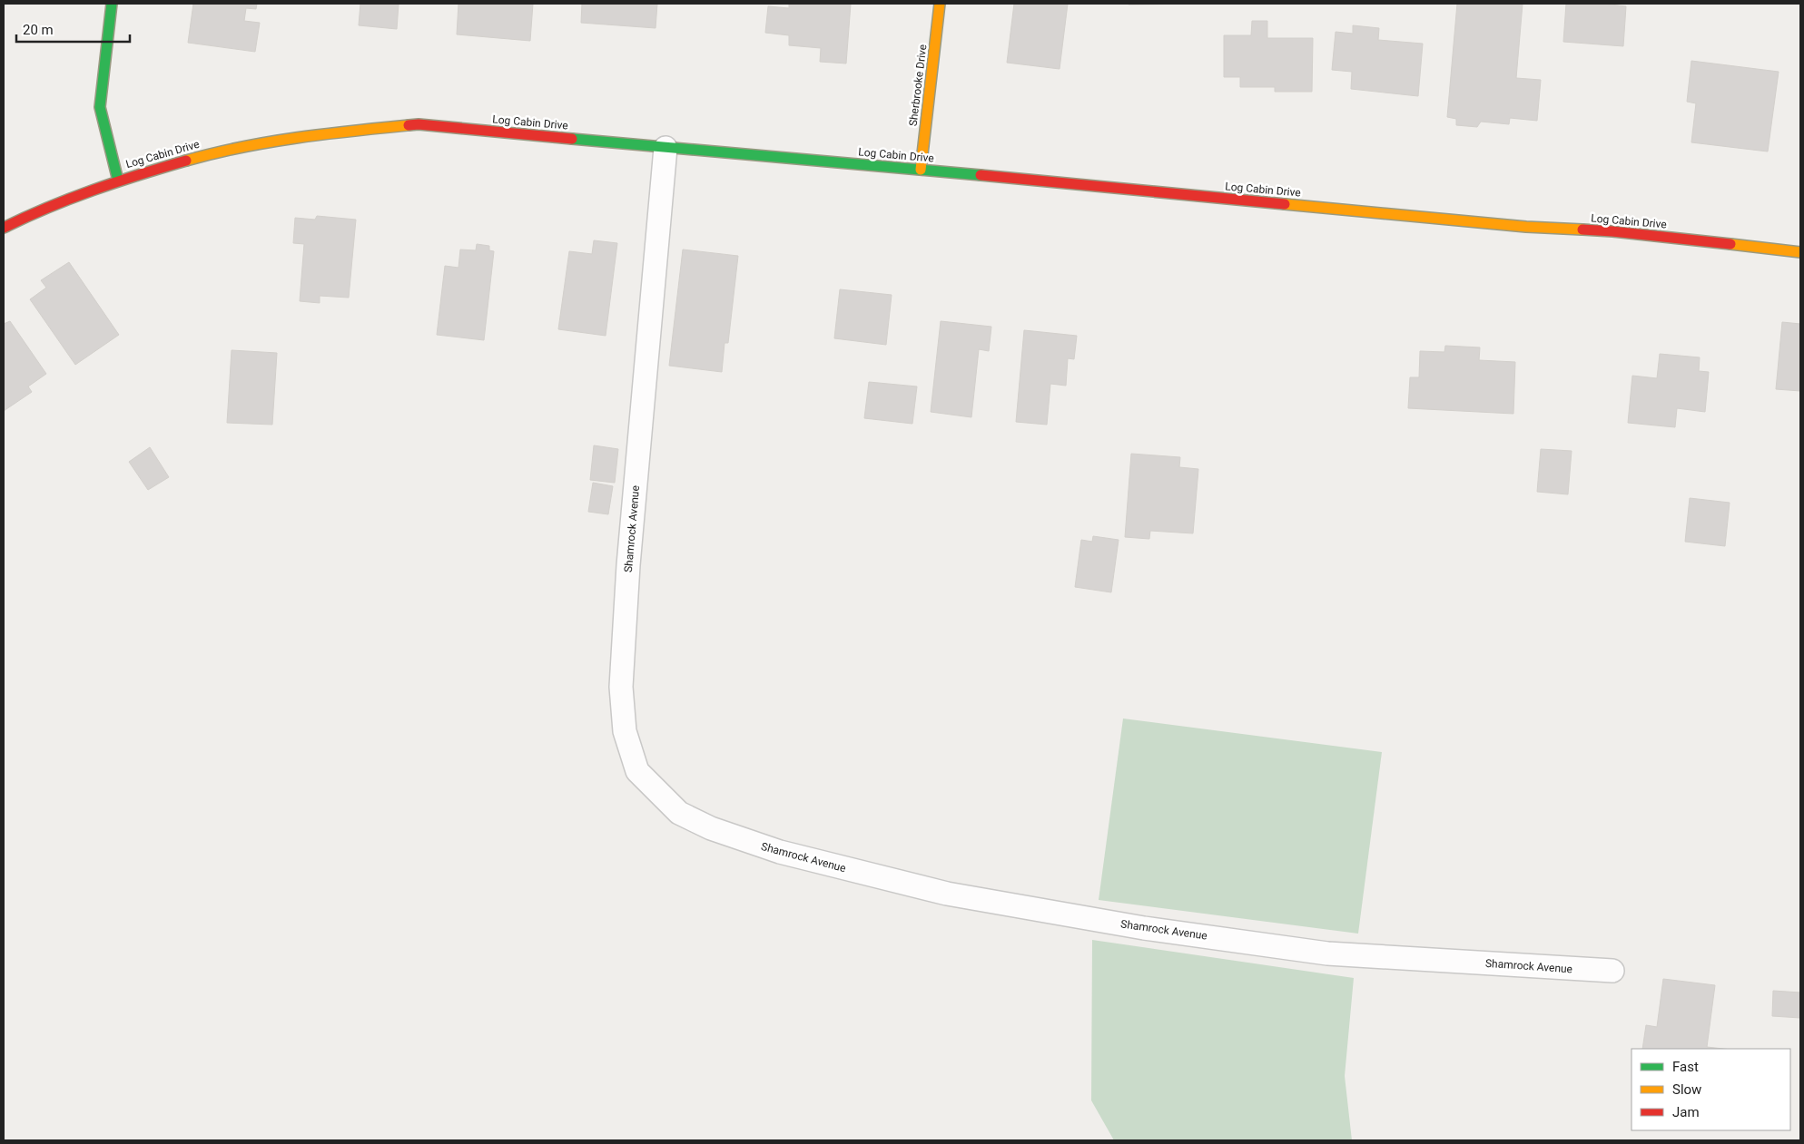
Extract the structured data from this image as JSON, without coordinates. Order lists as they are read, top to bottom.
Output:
{
  "streets": {
    "street": ["Sherbrooke Drive", "Log Cabin Drive"],
    "lane": ["Shamrock Avenue"]
  },
  "crossings": [
    ["Sherbrooke Drive", "Log Cabin Drive"],
    ["Log Cabin Drive", "Shamrock Avenue"]
  ],
  "legend": ["Fast", "Slow", "Jam"],
  "scale_bar": "20 m"
}
